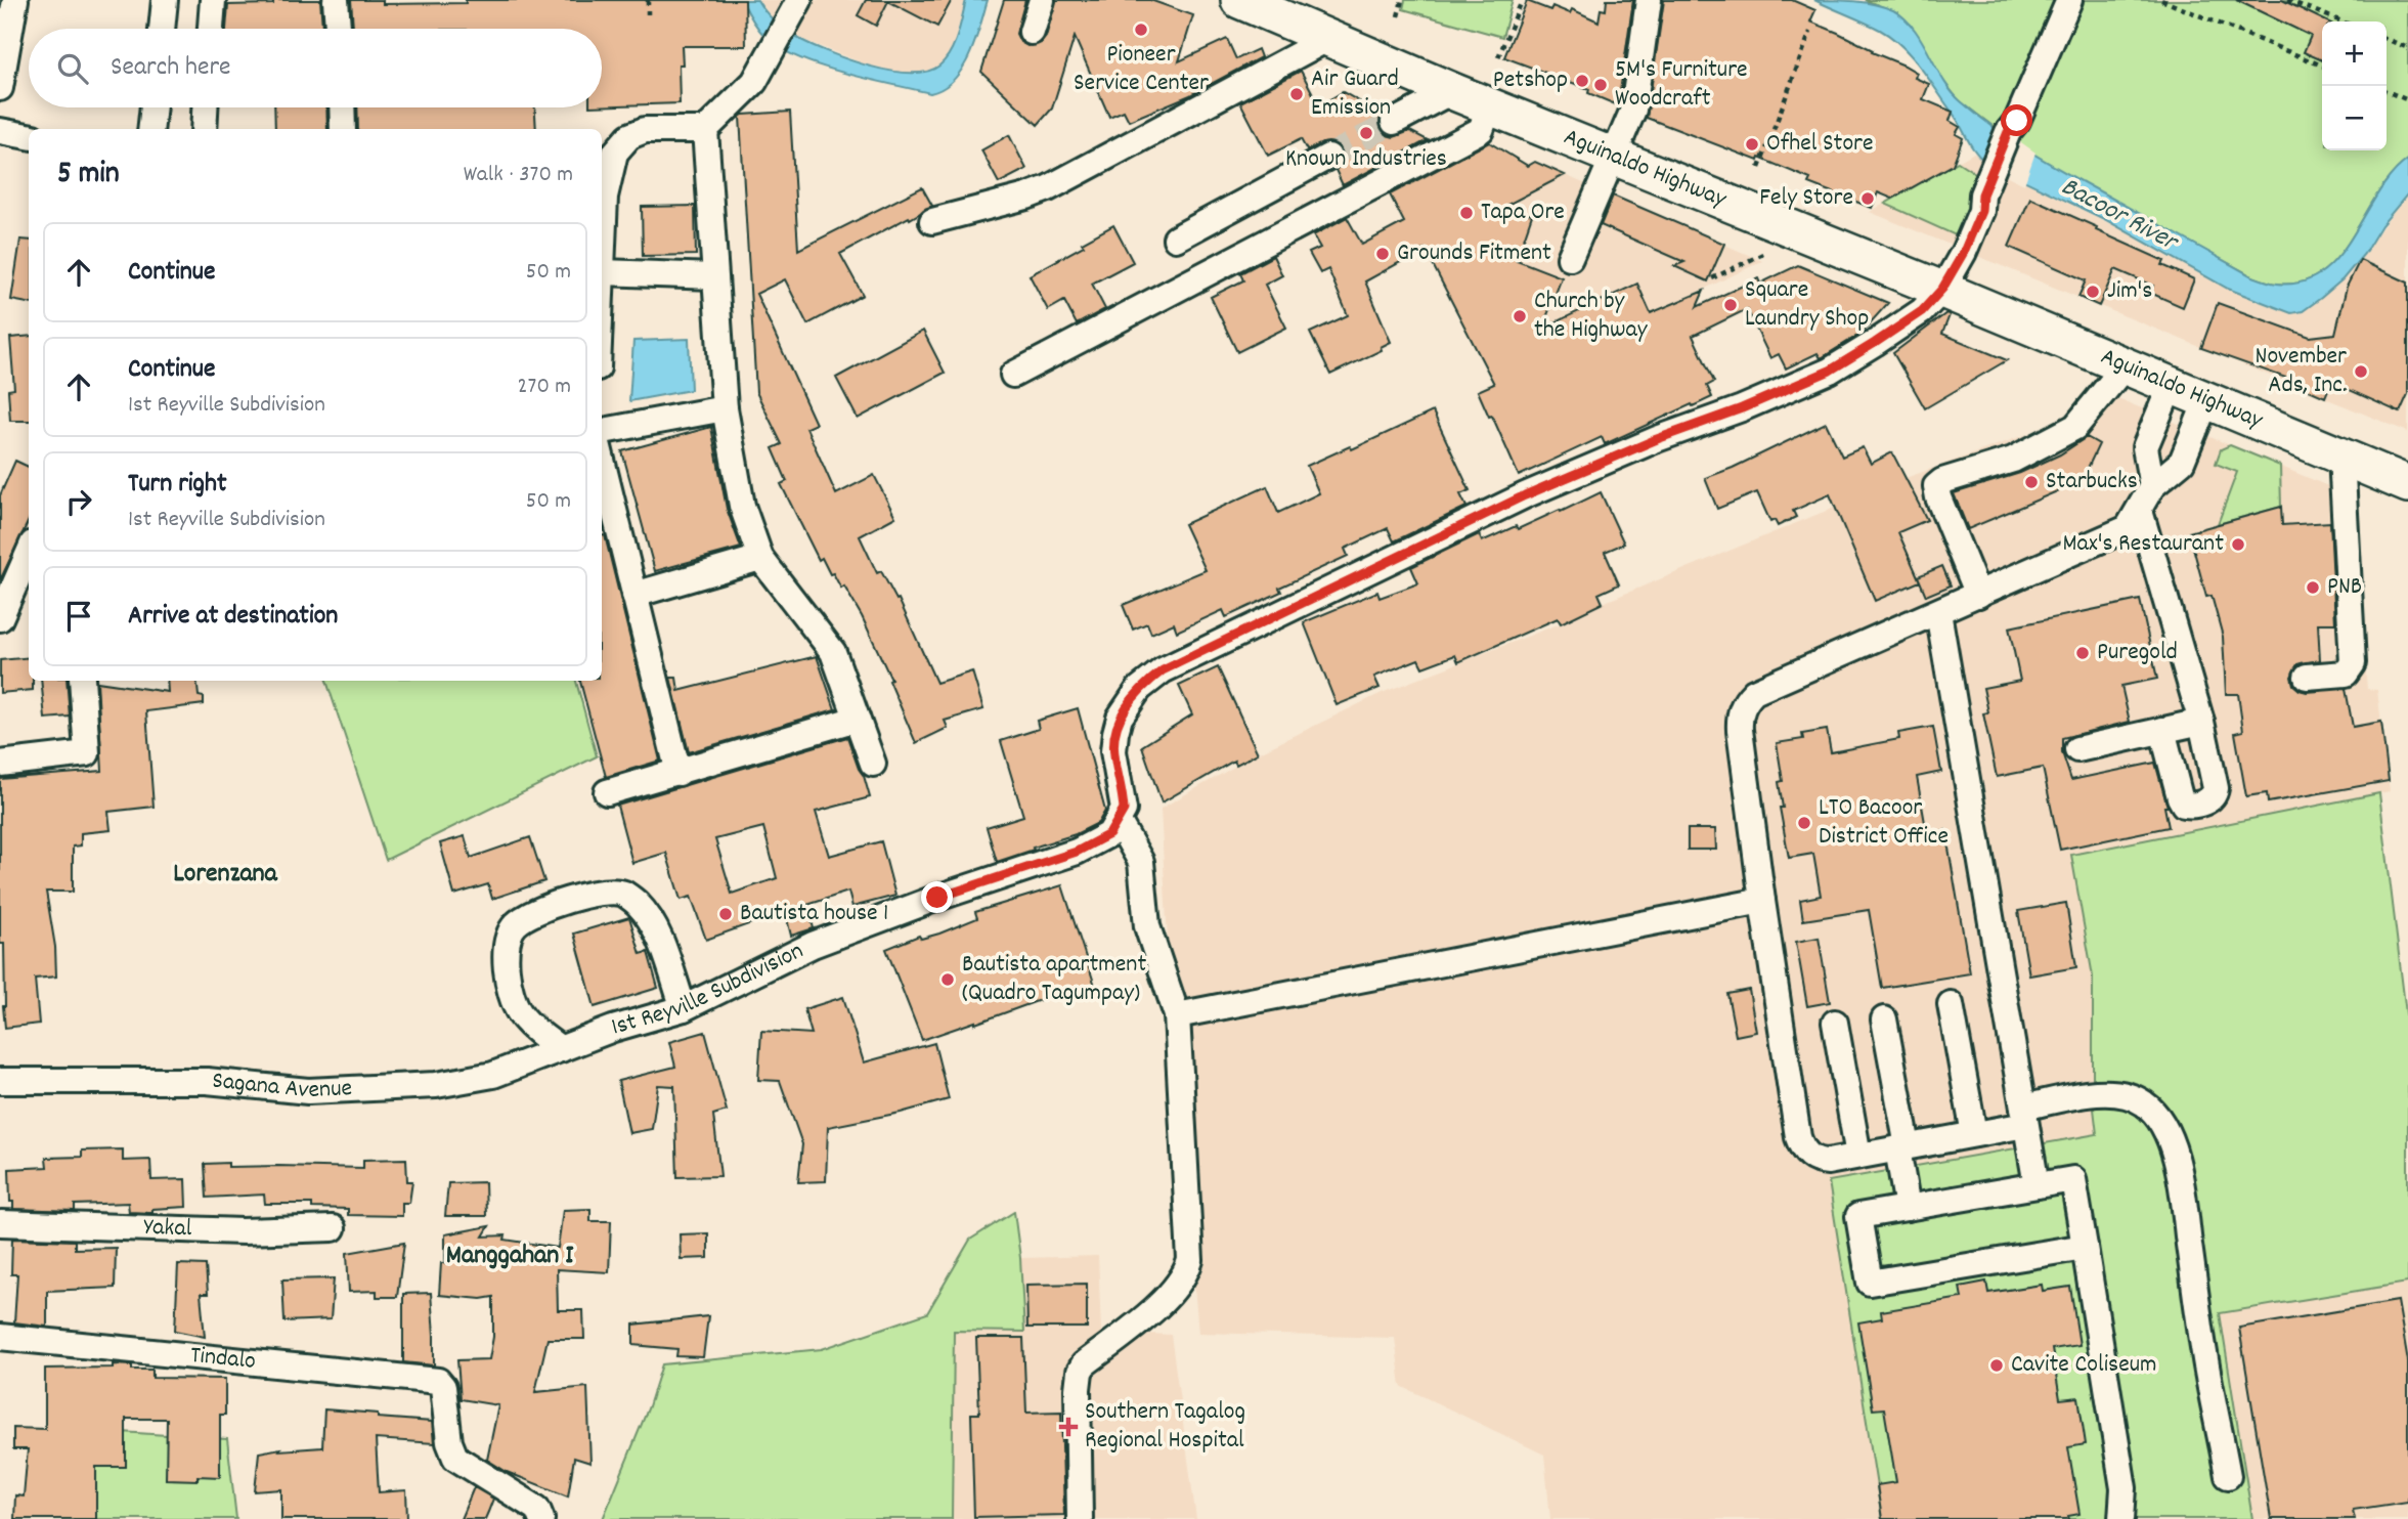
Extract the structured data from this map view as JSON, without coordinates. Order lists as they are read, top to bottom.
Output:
{
  "streets": {
    "highway": ["Aguinaldo Highway"],
    "street": [
      "1st Reyville Subdivision",
      "Sagana Avenue",
      "Yakal",
      "Tindalo"
    ]
  },
  "crossings": [
    ["1st Reyville Subdivision", "Sagana Avenue"]
  ],
  "districts": ["Lorenzana", "Manggahan I"],
  "water": ["Bacoor River"],
  "places": {
    "other": [
      "Pioneer Service Center",
      "Petshop",
      "5M's Furniture Woodcraft",
      "Air Guard Emission",
      "Known Industries",
      "Ofhel Store",
      "Fely Store",
      "Tapa Ore",
      "Grounds Fitment",
      "Jim's",
      "Square Laundry Shop",
      "Church by the Highway",
      "November Ads, Inc.",
      "Starbucks",
      "Max's Restaurant",
      "PNB",
      "Puregold",
      "LTO Bacoor District Office",
      "Bautista house 1",
      "Bautista apartment (Quadro Tagumpay)",
      "Cavite Coliseum"
    ],
    "health": ["Southern Tagalog Regional Hospital"]
  },
  "page": {
    "map_buttons": ["+", "−"],
    "search": "Search here",
    "heading": ["5 min", "Walk · 370 m"],
    "list": [
      ["Continue", "50 m"],
      ["Continue", "1st Reyville Subdivision", "270 m"],
      ["Turn right", "1st Reyville Subdivision", "50 m"],
      "Arrive at destination"
    ]
  }
}
